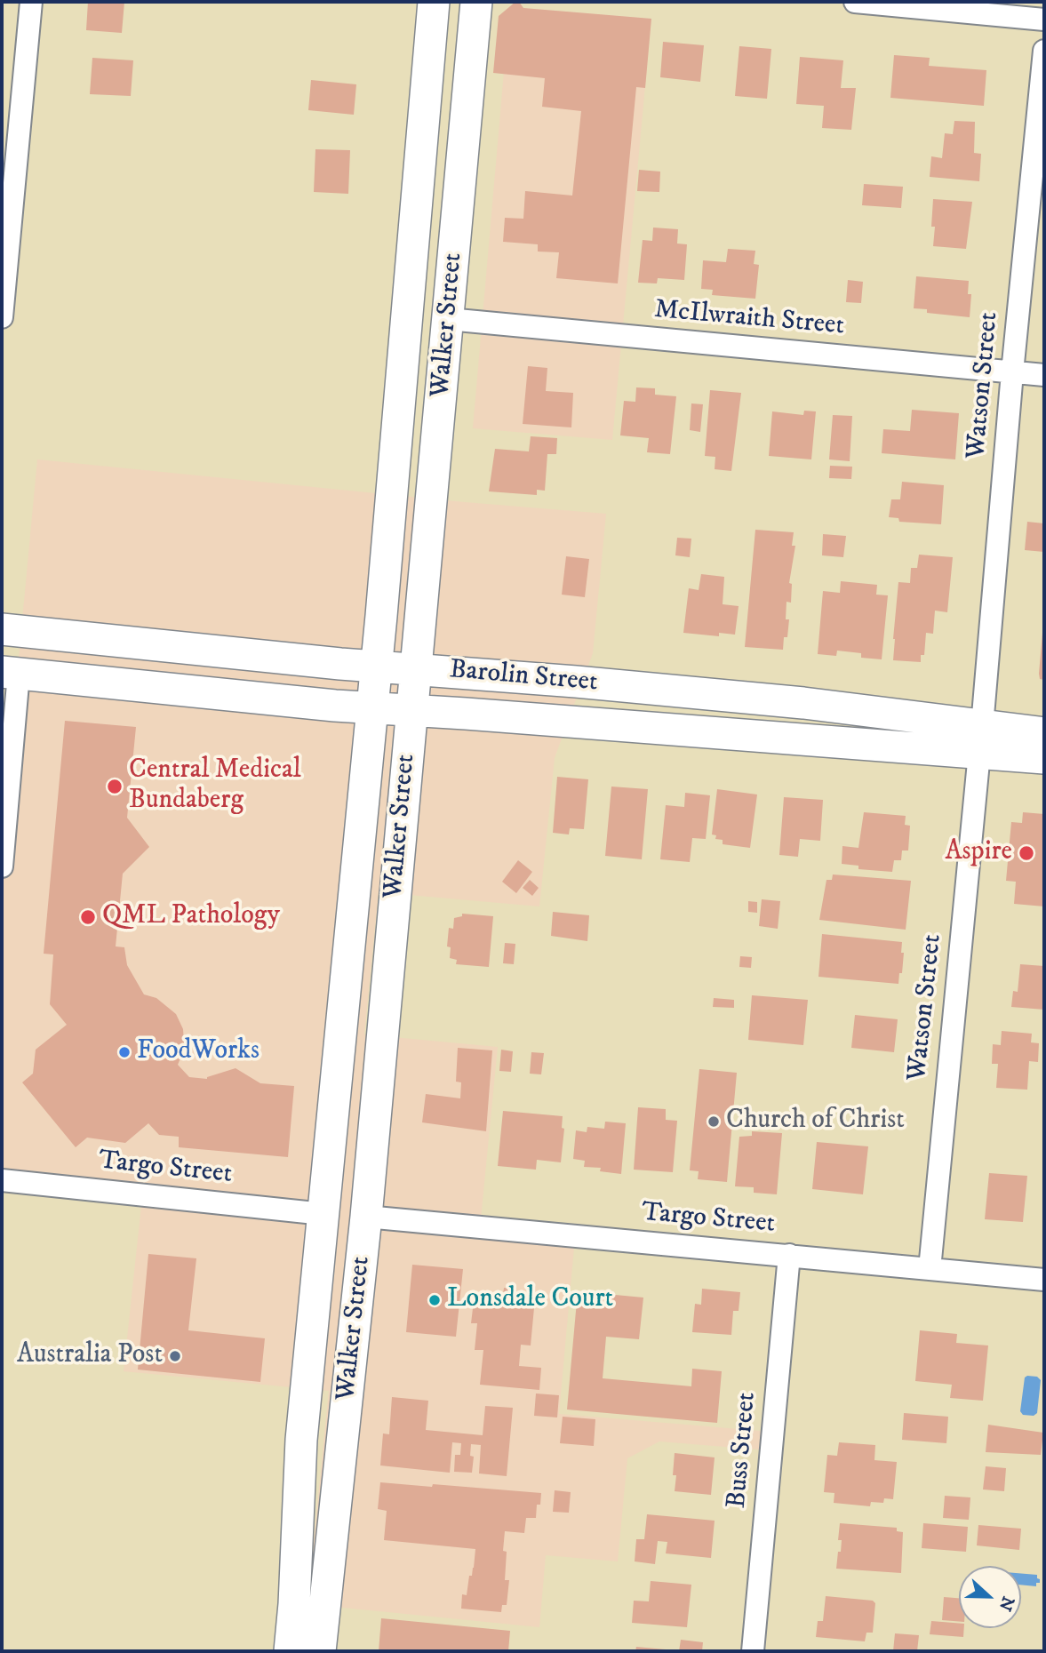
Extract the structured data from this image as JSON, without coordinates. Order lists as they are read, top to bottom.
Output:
{
  "streets": {
    "main road": ["Walker Street", "Barolin Street"],
    "street": [
      "McIlwraith Street",
      "Watson Street",
      "Targo Street",
      "Buss Street"
    ]
  },
  "crossings": [
    ["McIlwraith Street", "Walker Street"],
    ["McIlwraith Street", "Watson Street"],
    ["Walker Street", "Barolin Street"],
    ["Walker Street", "Targo Street"],
    ["Watson Street", "Barolin Street"],
    ["Watson Street", "Targo Street"],
    ["Targo Street", "Buss Street"]
  ],
  "places": [
    "Central Medical Bundaberg",
    "Aspire",
    "QML Pathology",
    "FoodWorks",
    "Church of Christ",
    "Lonsdale Court",
    "Australia Post"
  ],
  "north": "right"
}
